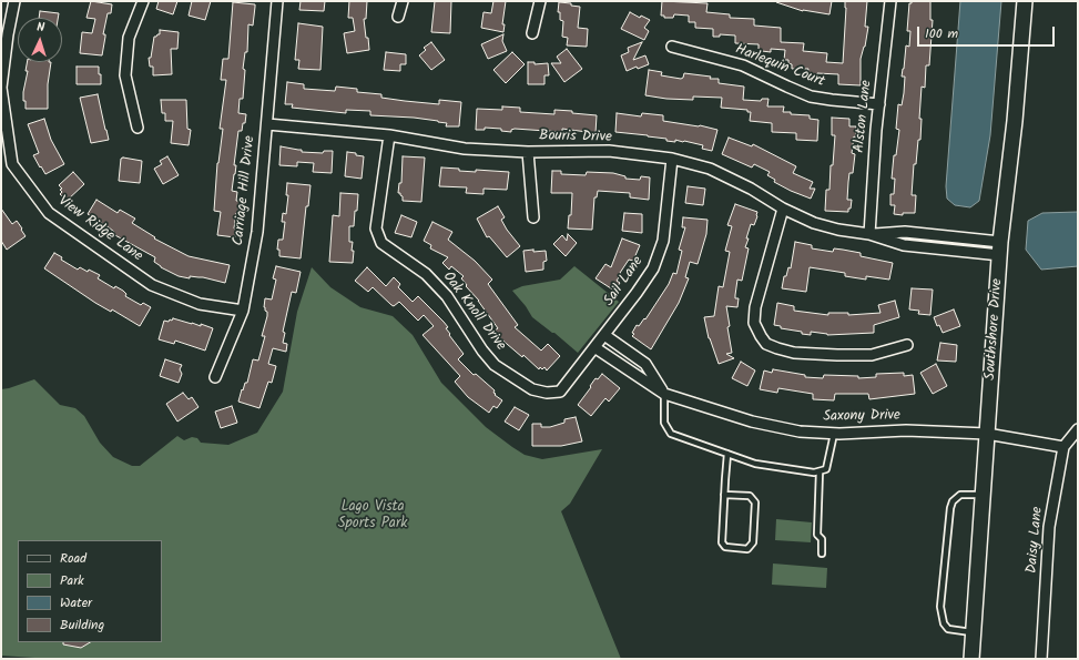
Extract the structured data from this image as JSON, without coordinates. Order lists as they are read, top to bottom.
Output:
{
  "streets": {
    "street": [
      "Harlequin Court",
      "Alston Lane",
      "Bouris Drive",
      "Carriage Hill Drive",
      "View Ridge Lane",
      "Sail Lane",
      "Oak Knoll Drive",
      "Southshore Drive",
      "Saxony Drive",
      "Daisy Lane"
    ]
  },
  "crossings": [
    ["Harlequin Court", "Alston Lane"],
    ["Alston Lane", "Bouris Drive"],
    ["Bouris Drive", "Carriage Hill Drive"],
    ["Bouris Drive", "Sail Lane"],
    ["Bouris Drive", "Oak Knoll Drive"],
    ["Bouris Drive", "Southshore Drive"],
    ["Carriage Hill Drive", "View Ridge Lane"],
    ["Sail Lane", "Oak Knoll Drive"],
    ["Sail Lane", "Saxony Drive"],
    ["Southshore Drive", "Saxony Drive"],
    ["Saxony Drive", "Daisy Lane"]
  ],
  "parks": ["Lago Vista Sports Park"],
  "legend": [
    "Road",
    "Park",
    "Water",
    "Building"
  ],
  "scale_bar": "100 m",
  "north": "top"
}
